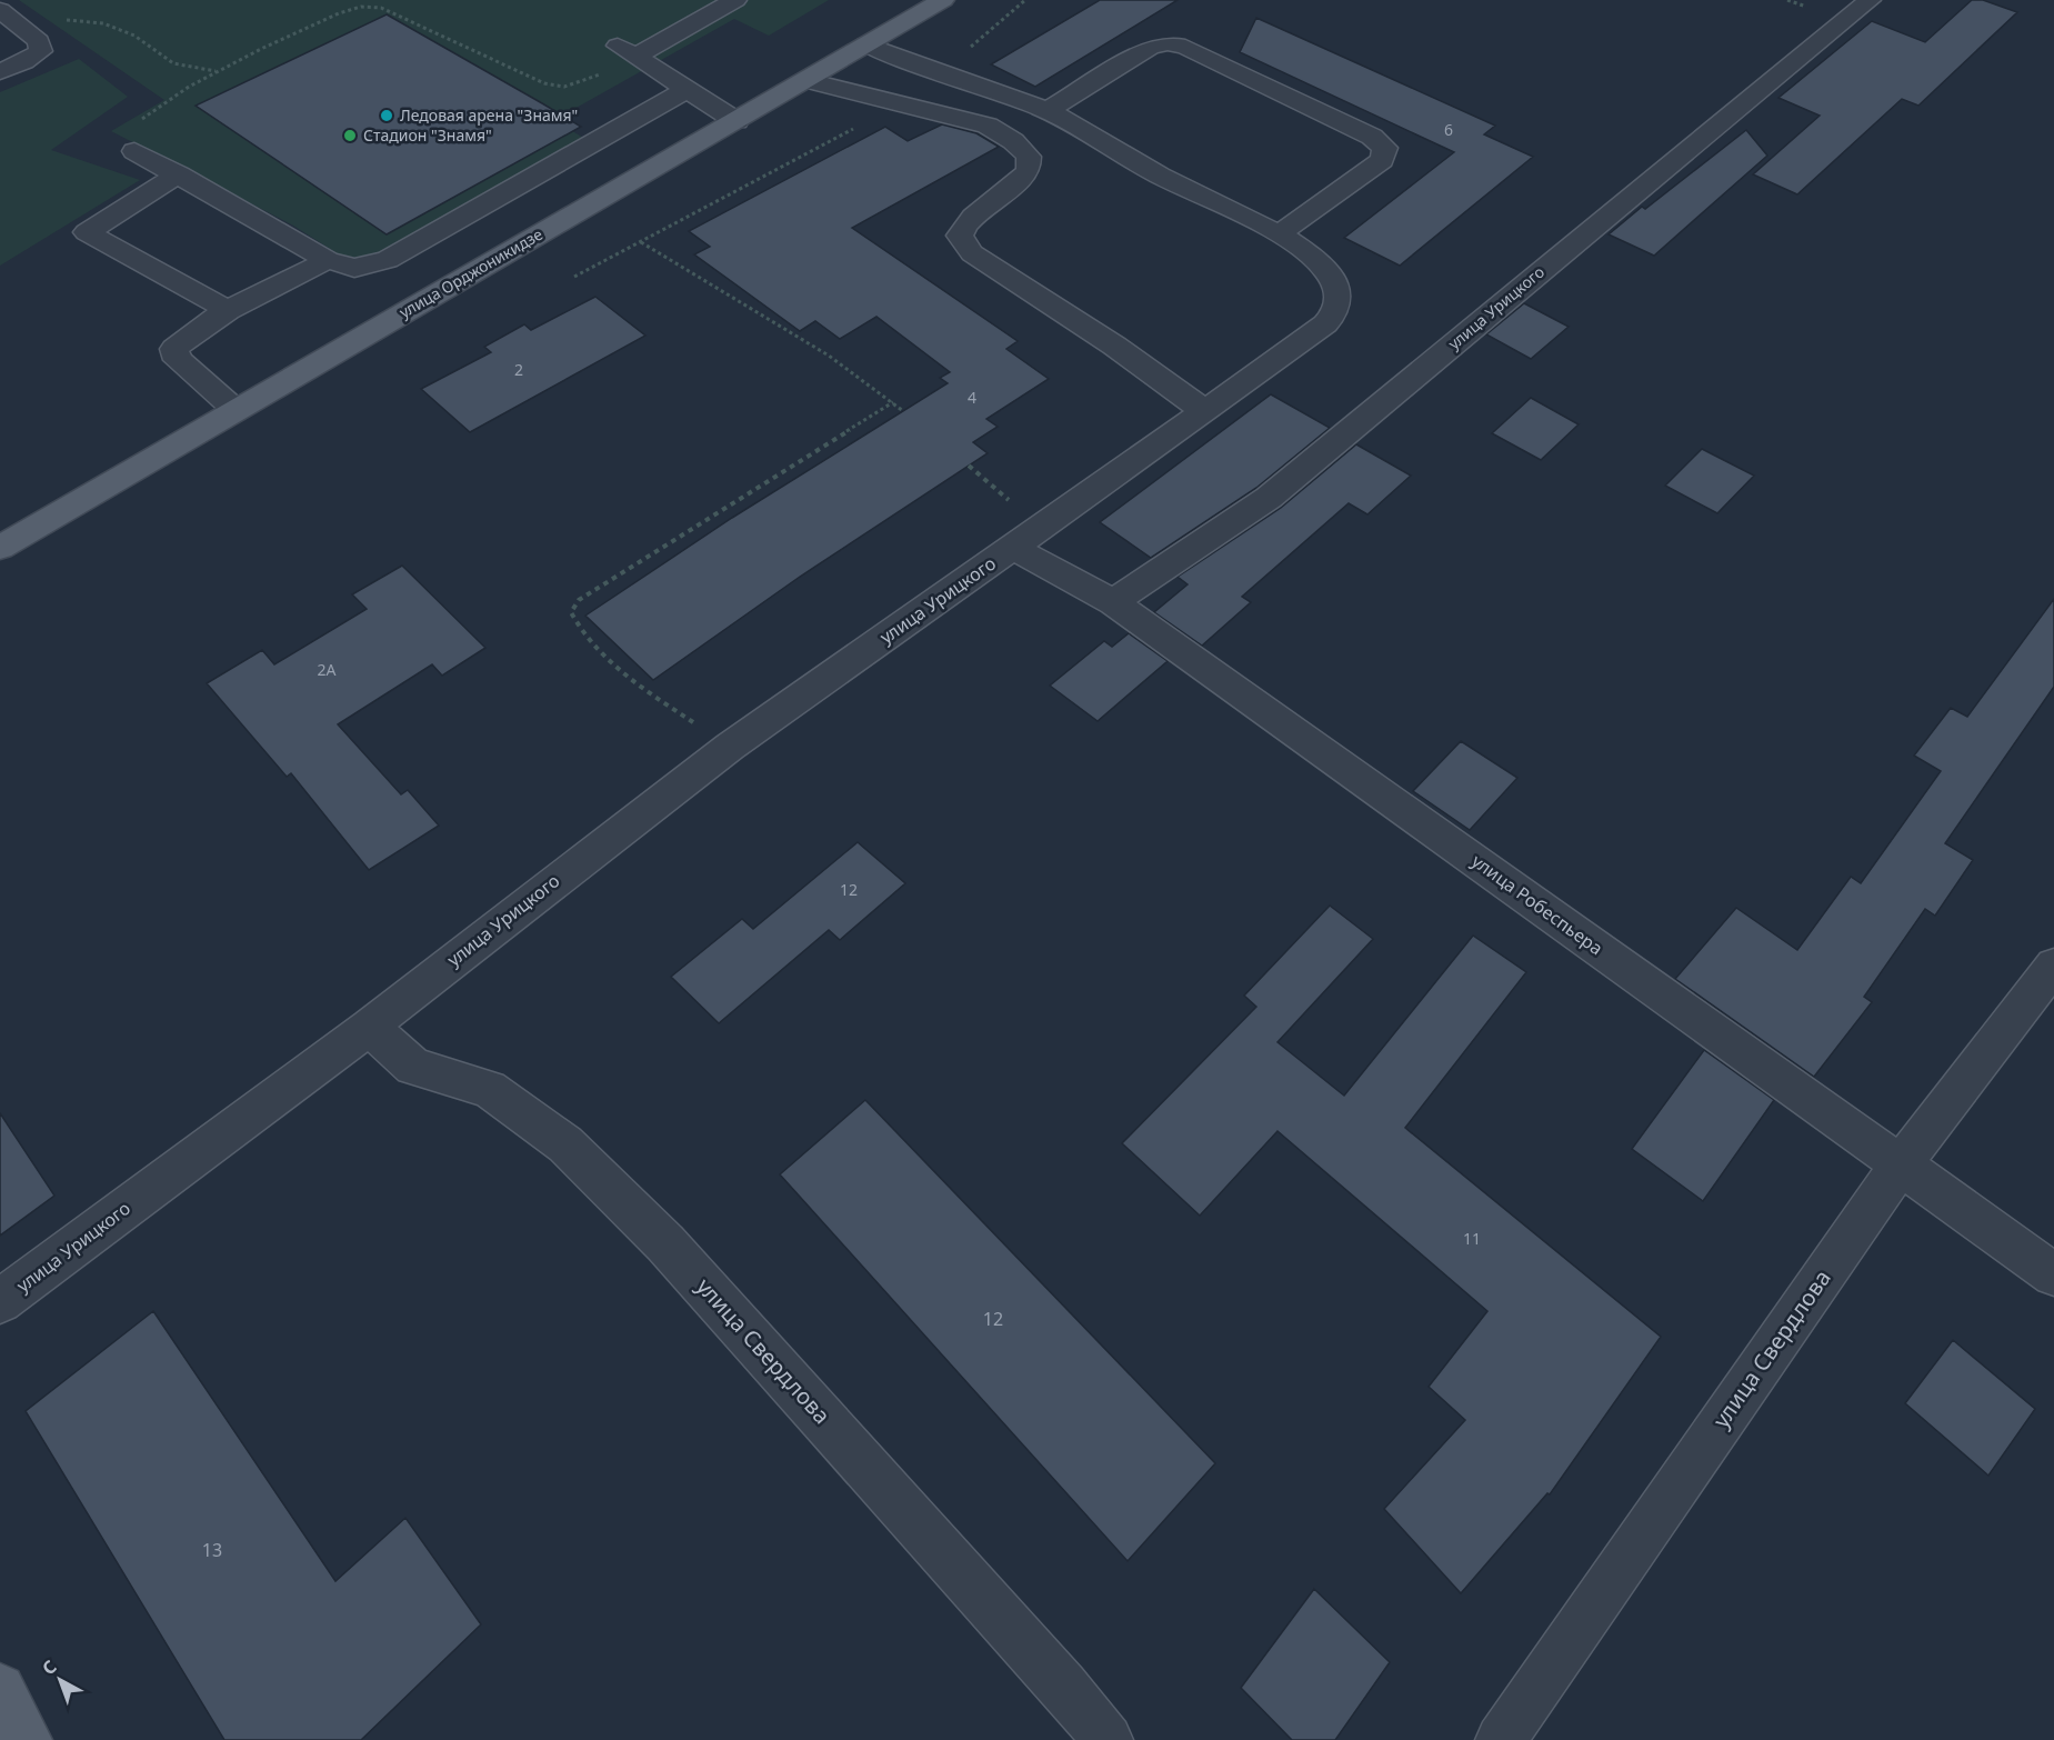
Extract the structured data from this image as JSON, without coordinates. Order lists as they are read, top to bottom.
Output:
{
  "streets": {
    "main road": ["улица Орджоникидзе"],
    "street": ["улица Урицкого", "улица Робеспьера", "улица Свердлова"]
  },
  "crossings": [
    ["улица Урицкого", "улица Робеспьера"],
    ["улица Урицкого", "улица Свердлова"],
    ["улица Робеспьера", "улица Свердлова"]
  ],
  "places": ["Ледовая арена \"Знамя\"", "Стадион \"Знамя\""],
  "house_numbers": [
    "6",
    "2",
    "4",
    "2А",
    "12",
    "11",
    "12",
    "13"
  ],
  "north": "top left"
}
